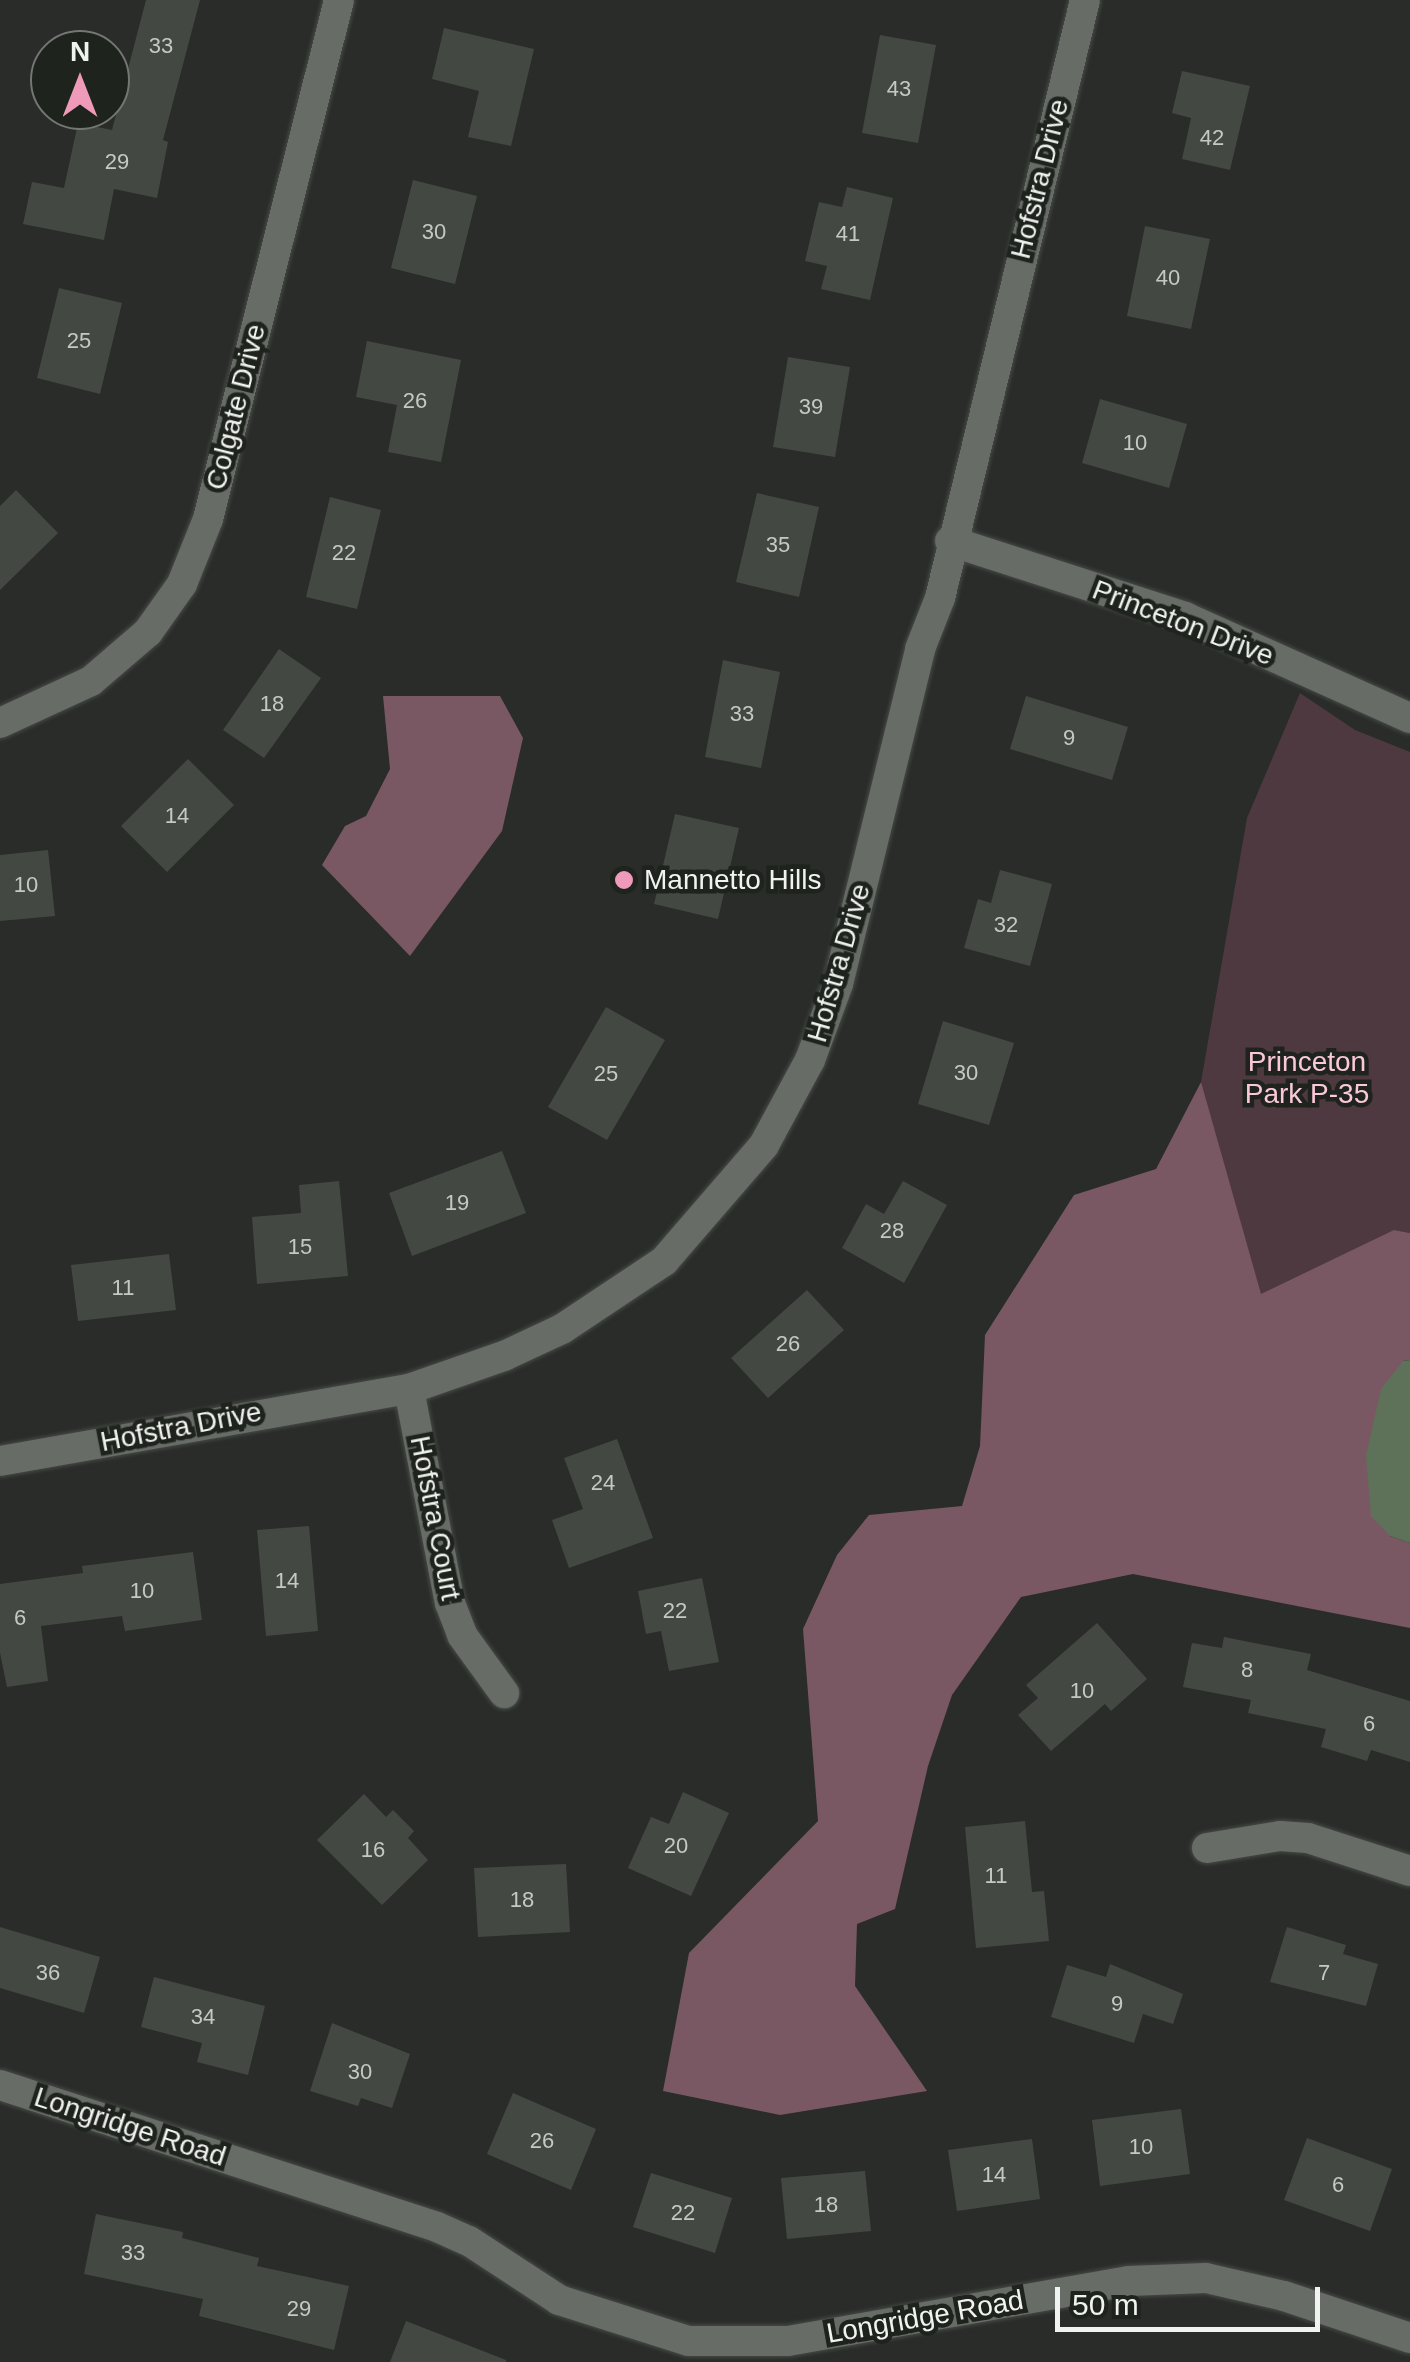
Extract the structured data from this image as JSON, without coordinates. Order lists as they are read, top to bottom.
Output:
{
  "streets": {
    "street": [
      "Hofstra Drive",
      "Colgate Drive",
      "Princeton Drive",
      "Hofstra Court",
      "Longridge Road"
    ]
  },
  "crossings": [
    ["Hofstra Drive", "Princeton Drive"],
    ["Hofstra Drive", "Hofstra Court"]
  ],
  "parks": ["Princeton Park P-35"],
  "places": ["Mannetto Hills"],
  "house_numbers": [
    "33",
    "43",
    "42",
    "29",
    "30",
    "41",
    "40",
    "25",
    "26",
    "39",
    "10",
    "35",
    "22",
    "18",
    "33",
    "9",
    "14",
    "10",
    "32",
    "30",
    "25",
    "19",
    "28",
    "15",
    "11",
    "26",
    "24",
    "14",
    "10",
    "22",
    "6",
    "8",
    "10",
    "6",
    "20",
    "16",
    "11",
    "18",
    "36",
    "7",
    "9",
    "34",
    "30",
    "26",
    "10",
    "14",
    "6",
    "18",
    "22",
    "33",
    "29"
  ],
  "scale_bar": "50 m",
  "north": "top"
}
